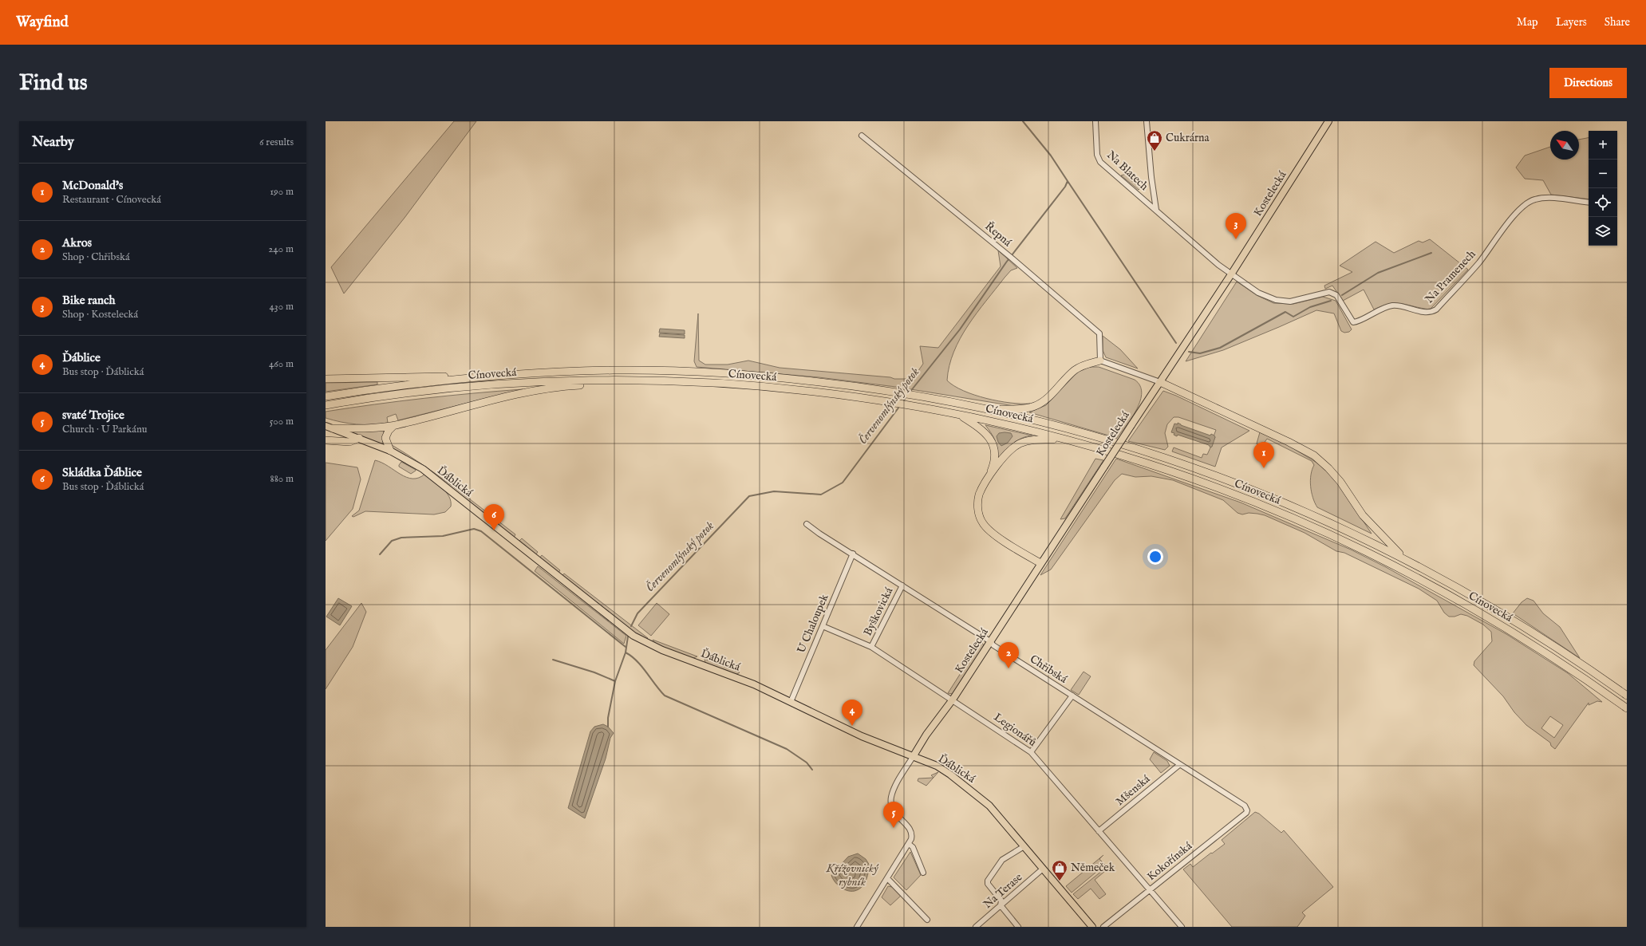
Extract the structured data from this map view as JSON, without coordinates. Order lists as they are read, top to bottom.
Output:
{
  "streets": {
    "highway": ["Cínovecká"],
    "main road": ["Kostelecká", "Ďáblická"],
    "street": [
      "Na Blatech",
      "Řepná",
      "Na Pramenech",
      "Byškovická",
      "U Chaloupek",
      "Chřibská",
      "Legionářů",
      "Mšenská",
      "Kokořínská",
      "Na Terase"
    ]
  },
  "crossings": [
    ["Na Blatech", "Kostelecká"],
    ["Na Blatech", "Na Pramenech"],
    ["Kostelecká", "Na Pramenech"],
    ["Kostelecká", "Ďáblická"],
    ["Kostelecká", "Chřibská"],
    ["Kostelecká", "Legionářů"],
    ["Ďáblická", "U Chaloupek"],
    ["Ďáblická", "Na Terase"],
    ["Byškovická", "Chřibská"],
    ["Byškovická", "Legionářů"],
    ["U Chaloupek", "Chřibská"],
    ["U Chaloupek", "Legionářů"],
    ["Chřibská", "Mšenská"],
    ["Chřibská", "Kokořínská"],
    ["Legionářů", "Mšenská"],
    ["Legionářů", "Kokořínská"]
  ],
  "water": ["Červenomlýnský potok", "Křížovnický rybník"],
  "places": {
    "shop": ["Cukrárna", "Němeček"]
  },
  "north": "top left",
  "page": {
    "header": "Wayfind",
    "nav": ["Map", "Layers", "Share"],
    "buttons": "Directions",
    "title": "Find us",
    "heading": ["Nearby", "6 results"],
    "map_buttons": ["+", "−"],
    "list": [
      {
        "mark": "1",
        "name": "McDonald's",
        "note": "Restaurant · Cínovecká",
        "value": "190 m"
      },
      {
        "mark": "2",
        "name": "Akros",
        "note": "Shop · Chřibská",
        "value": "240 m"
      },
      {
        "mark": "3",
        "name": "Bike ranch",
        "note": "Shop · Kostelecká",
        "value": "430 m"
      },
      {
        "mark": "4",
        "name": "Ďáblice",
        "note": "Bus stop · Ďáblická",
        "value": "460 m"
      },
      {
        "mark": "5",
        "name": "svaté Trojice",
        "note": "Church · U Parkánu",
        "value": "500 m"
      },
      {
        "mark": "6",
        "name": "Skládka Ďáblice",
        "note": "Bus stop · Ďáblická",
        "value": "880 m"
      }
    ],
    "pins": [
      "3",
      "1",
      "6",
      "2",
      "4",
      "5"
    ]
  }
}
